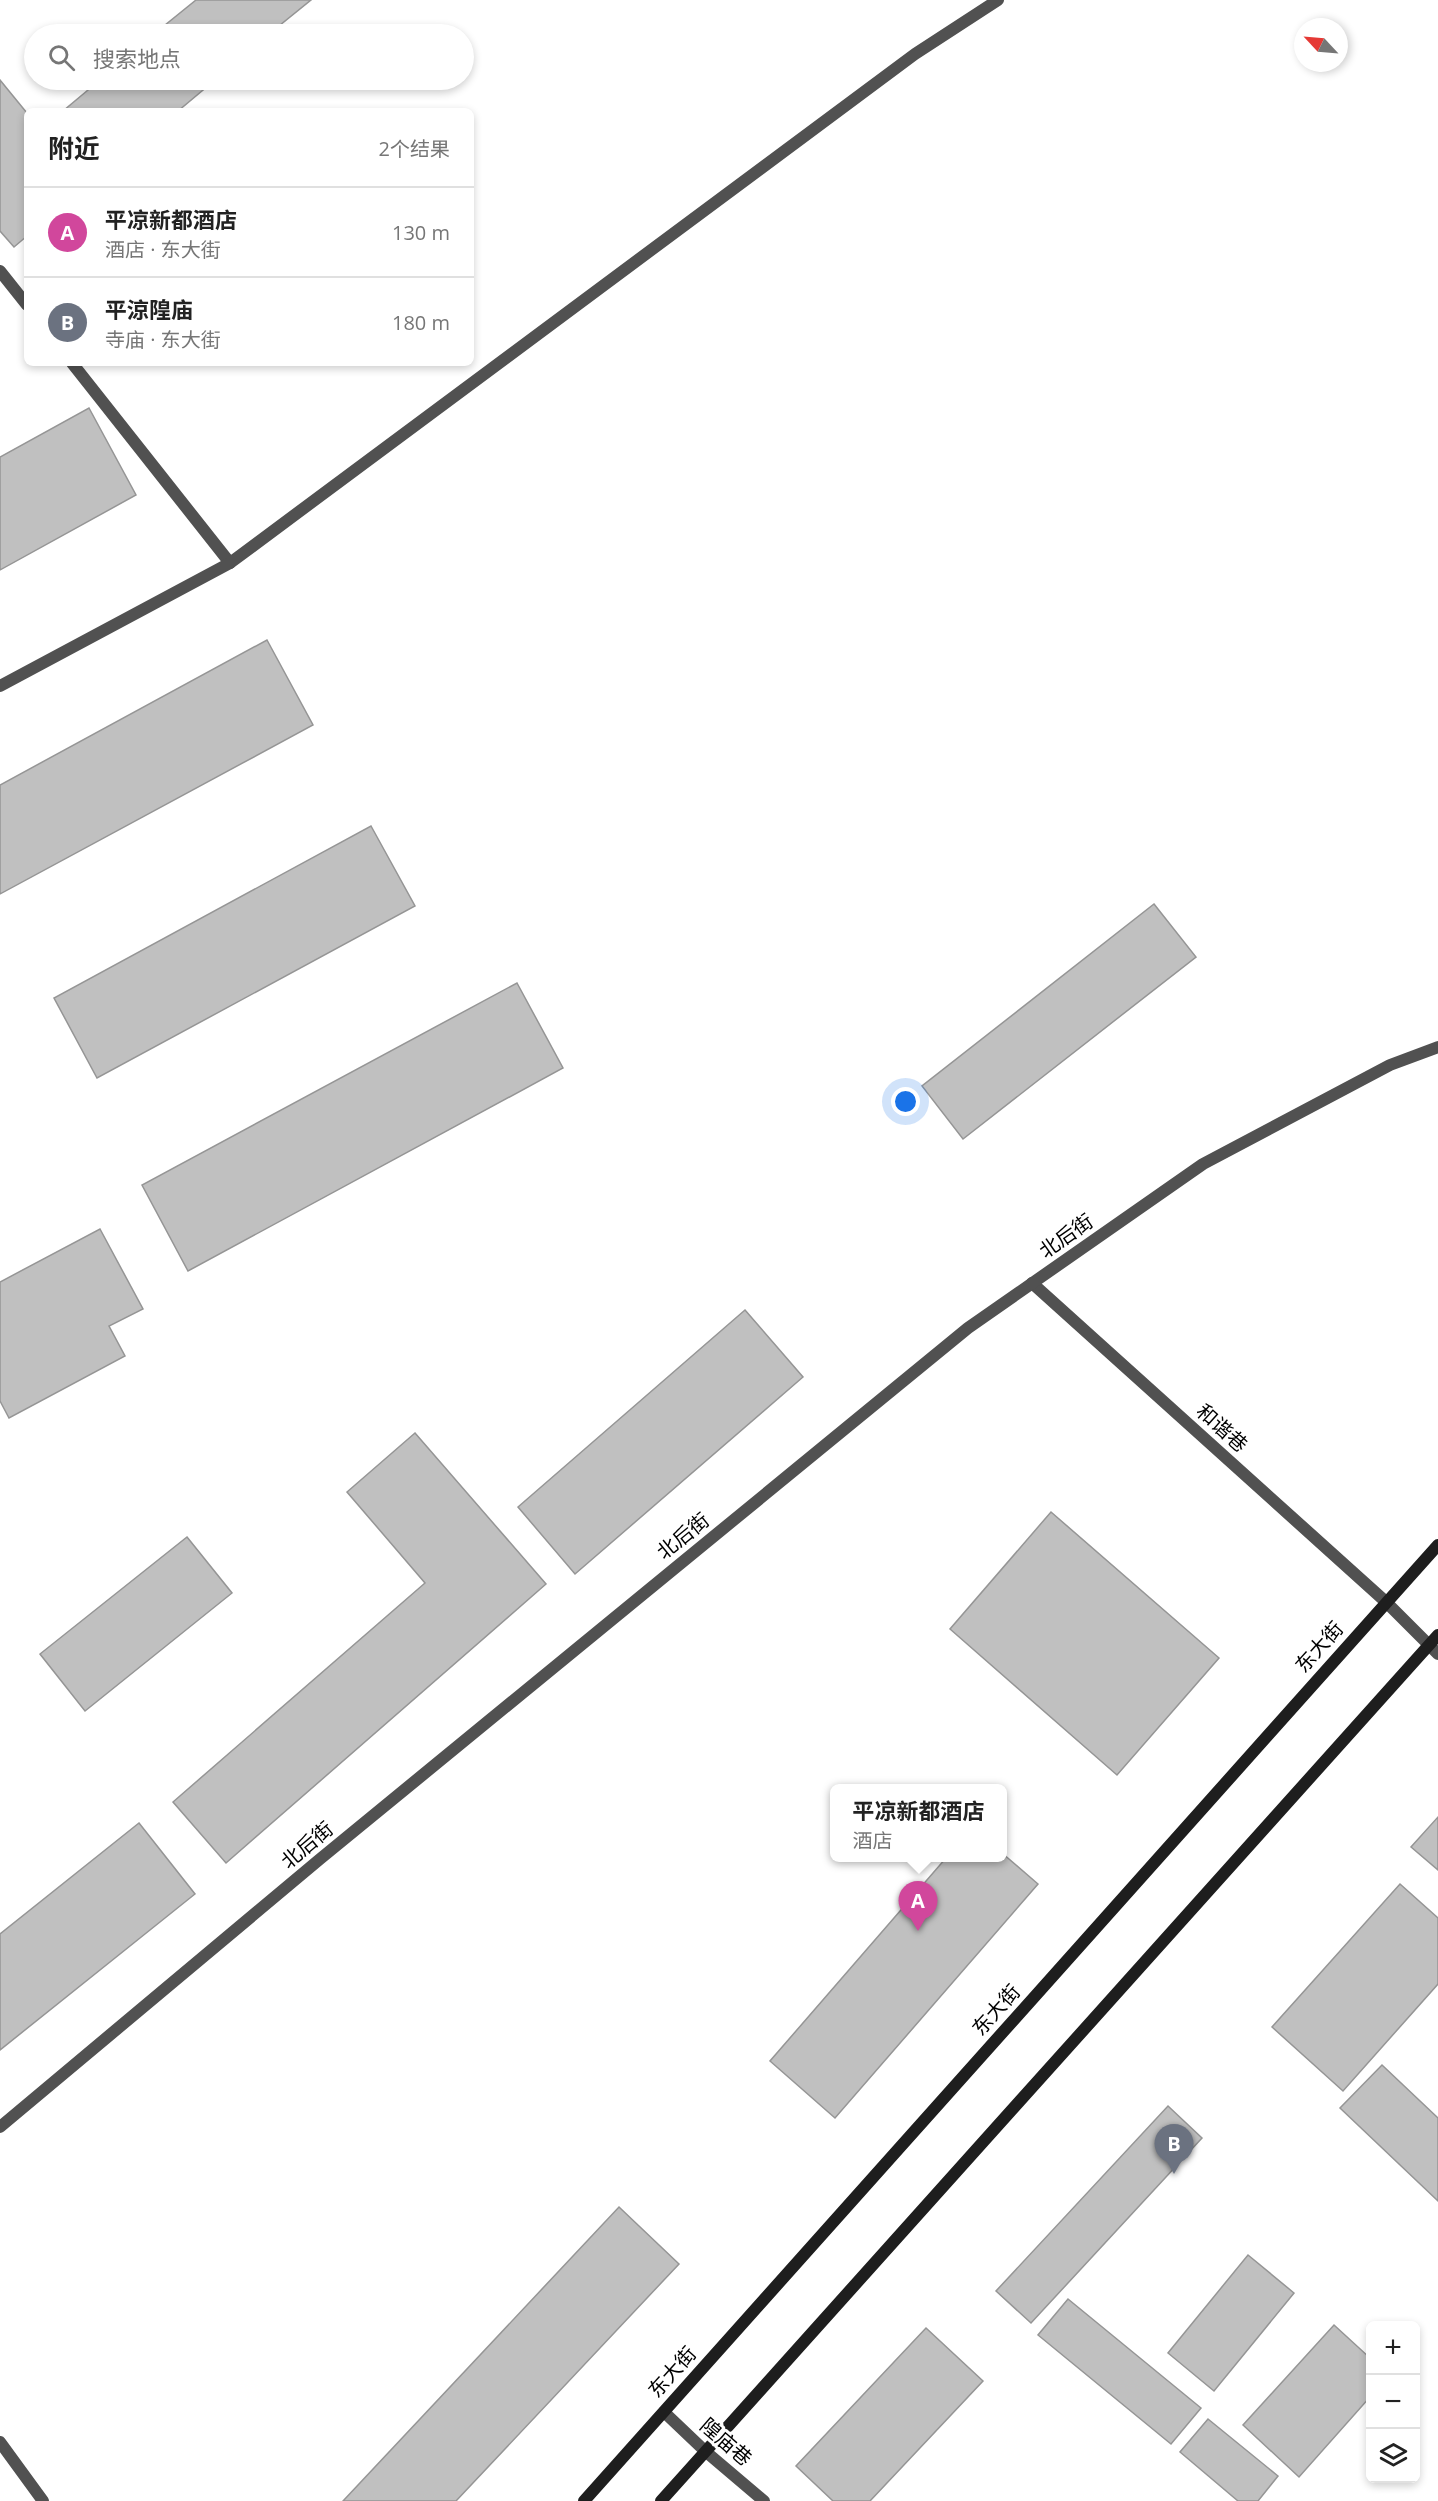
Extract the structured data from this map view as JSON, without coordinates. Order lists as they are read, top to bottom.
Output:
{
  "streets": {
    "main road": ["东大街"],
    "street": ["北后街", "和谐巷", "隍庙巷"]
  },
  "crossings": [
    ["北后街", "和谐巷"],
    ["和谐巷", "东大街"],
    ["东大街", "隍庙巷"]
  ],
  "north": "top left",
  "page": {
    "search": "搜索地点",
    "heading": ["附近", "2个结果"],
    "list": [
      {
        "mark": "A",
        "name": "平凉新都酒店",
        "note": "酒店 · 东大街",
        "value": "130 m"
      },
      {
        "mark": "B",
        "name": "平涼隍庙",
        "note": "寺庙 · 东大街",
        "value": "180 m"
      }
    ],
    "popup": ["平凉新都酒店", "酒店"],
    "pins": ["A", "B"],
    "map_buttons": ["+", "−"]
  }
}
